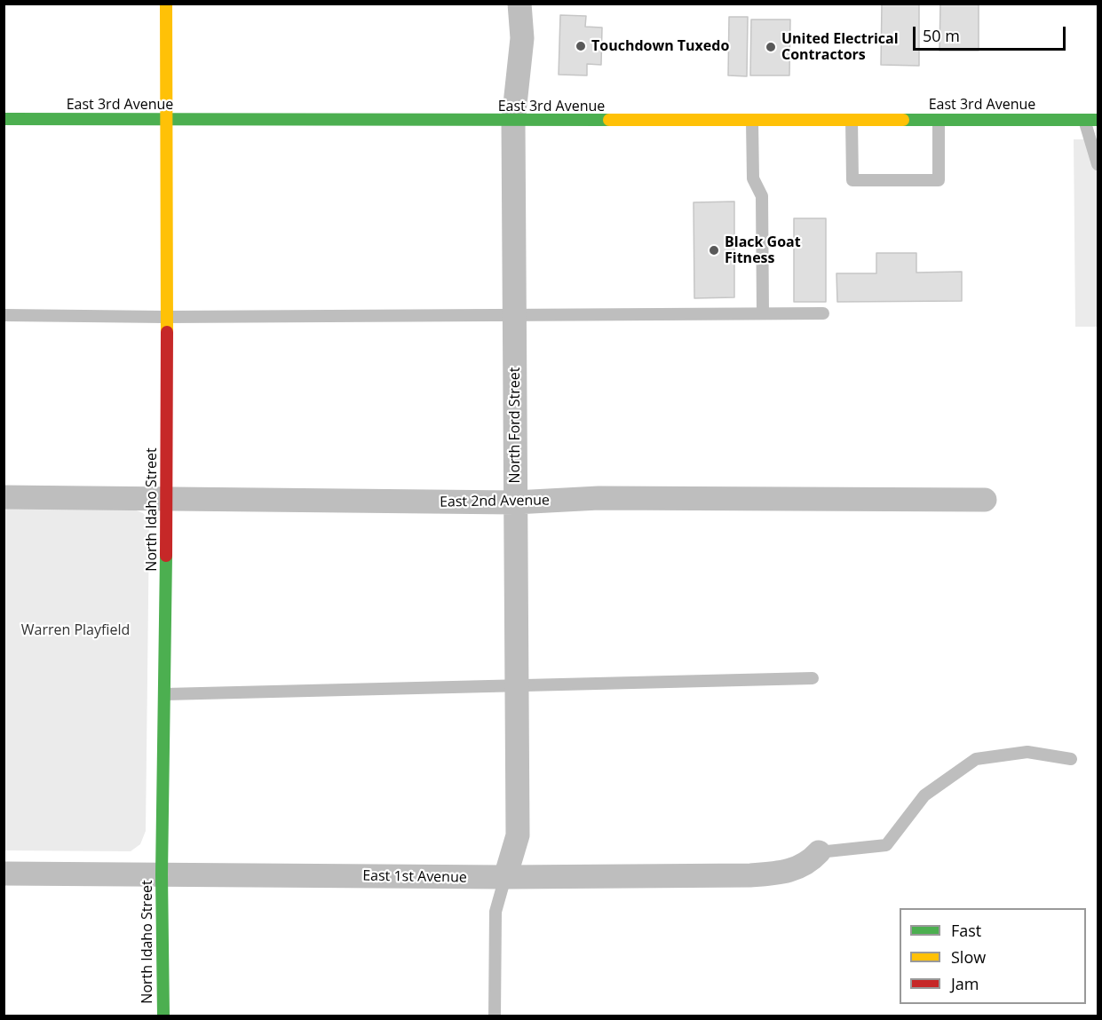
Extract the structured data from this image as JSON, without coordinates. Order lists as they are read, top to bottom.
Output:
{
  "streets": {
    "street": [
      "East 3rd Avenue",
      "North Ford Street",
      "East 2nd Avenue",
      "North Idaho Street",
      "East 1st Avenue"
    ]
  },
  "crossings": [
    ["East 3rd Avenue", "North Ford Street"],
    ["East 3rd Avenue", "North Idaho Street"],
    ["North Ford Street", "East 2nd Avenue"],
    ["North Ford Street", "East 1st Avenue"],
    ["East 2nd Avenue", "North Idaho Street"],
    ["North Idaho Street", "East 1st Avenue"]
  ],
  "parks": ["Warren Playfield"],
  "places": ["Touchdown Tuxedo", "United Electrical Contractors", "Black Goat Fitness"],
  "legend": ["Fast", "Slow", "Jam"],
  "scale_bar": "50 m"
}
